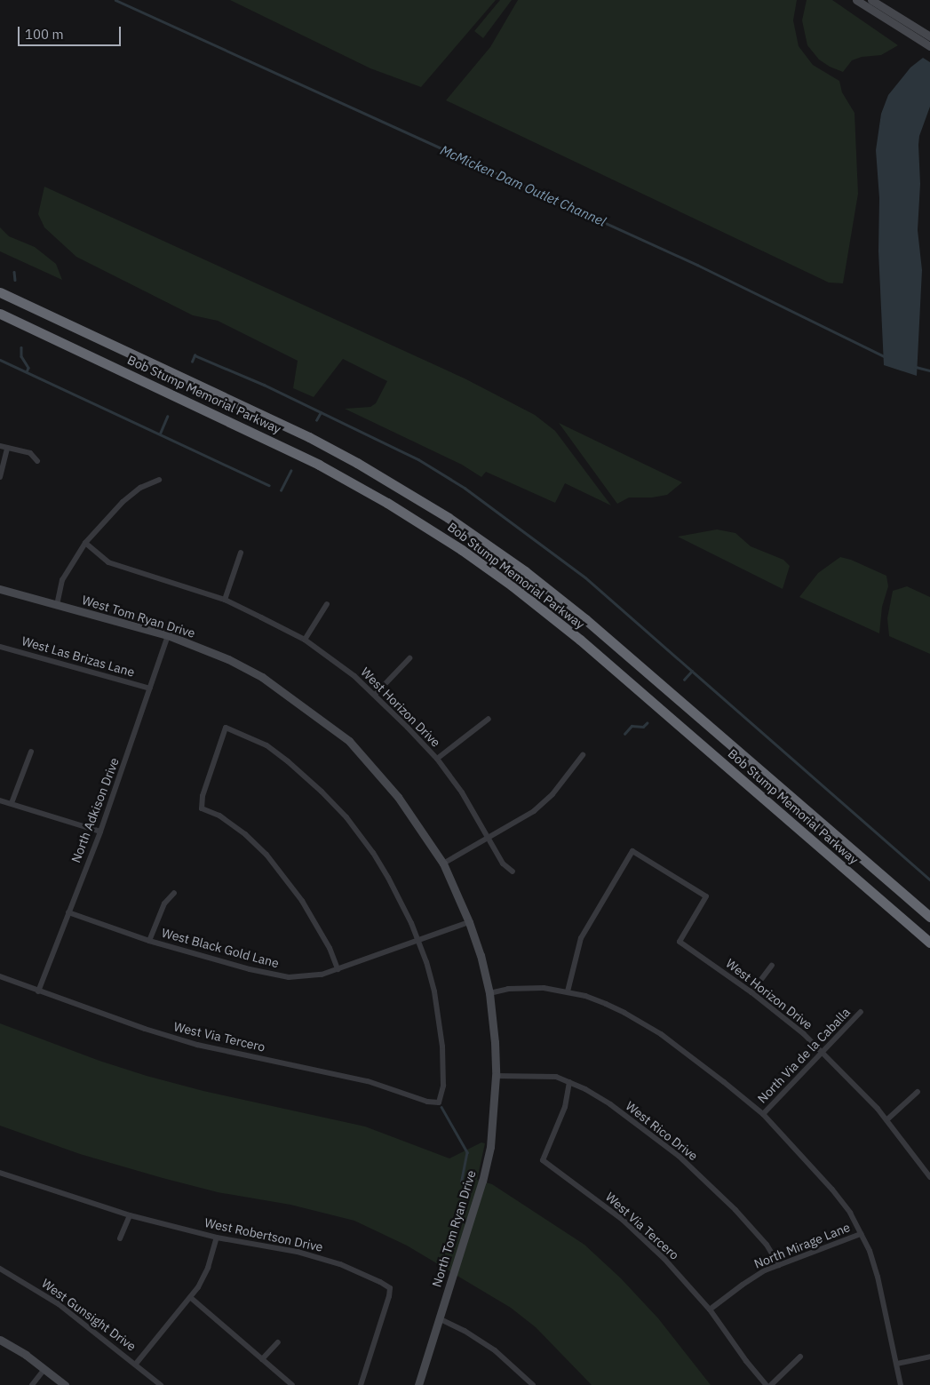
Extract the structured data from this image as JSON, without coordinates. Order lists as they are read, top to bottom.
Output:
{
  "streets": {
    "highway": ["Bob Stump Memorial Parkway"],
    "street": [
      "West Tom Ryan Drive",
      "West Las Brizas Lane",
      "West Horizon Drive",
      "North Adkison Drive",
      "West Black Gold Lane",
      "West Via Tercero",
      "North Via de la Caballa",
      "West Rico Drive",
      "North Tom Ryan Drive",
      "West Robertson Drive",
      "North Mirage Lane",
      "West Gunsight Drive"
    ]
  },
  "crossings": [
    ["West Tom Ryan Drive", "North Adkison Drive"],
    ["West Tom Ryan Drive", "West Black Gold Lane"],
    ["West Tom Ryan Drive", "West Rico Drive"],
    ["West Tom Ryan Drive", "North Tom Ryan Drive"],
    ["West Las Brizas Lane", "North Adkison Drive"],
    ["West Horizon Drive", "North Via de la Caballa"],
    ["North Adkison Drive", "West Black Gold Lane"],
    ["North Adkison Drive", "West Via Tercero"],
    ["West Black Gold Lane", "West Via Tercero"],
    ["West Via Tercero", "West Rico Drive"],
    ["West Via Tercero", "North Mirage Lane"],
    ["West Rico Drive", "North Tom Ryan Drive"],
    ["West Rico Drive", "North Mirage Lane"]
  ],
  "water": ["McMicken Dam Outlet Channel"],
  "scale_bar": "100 m"
}
